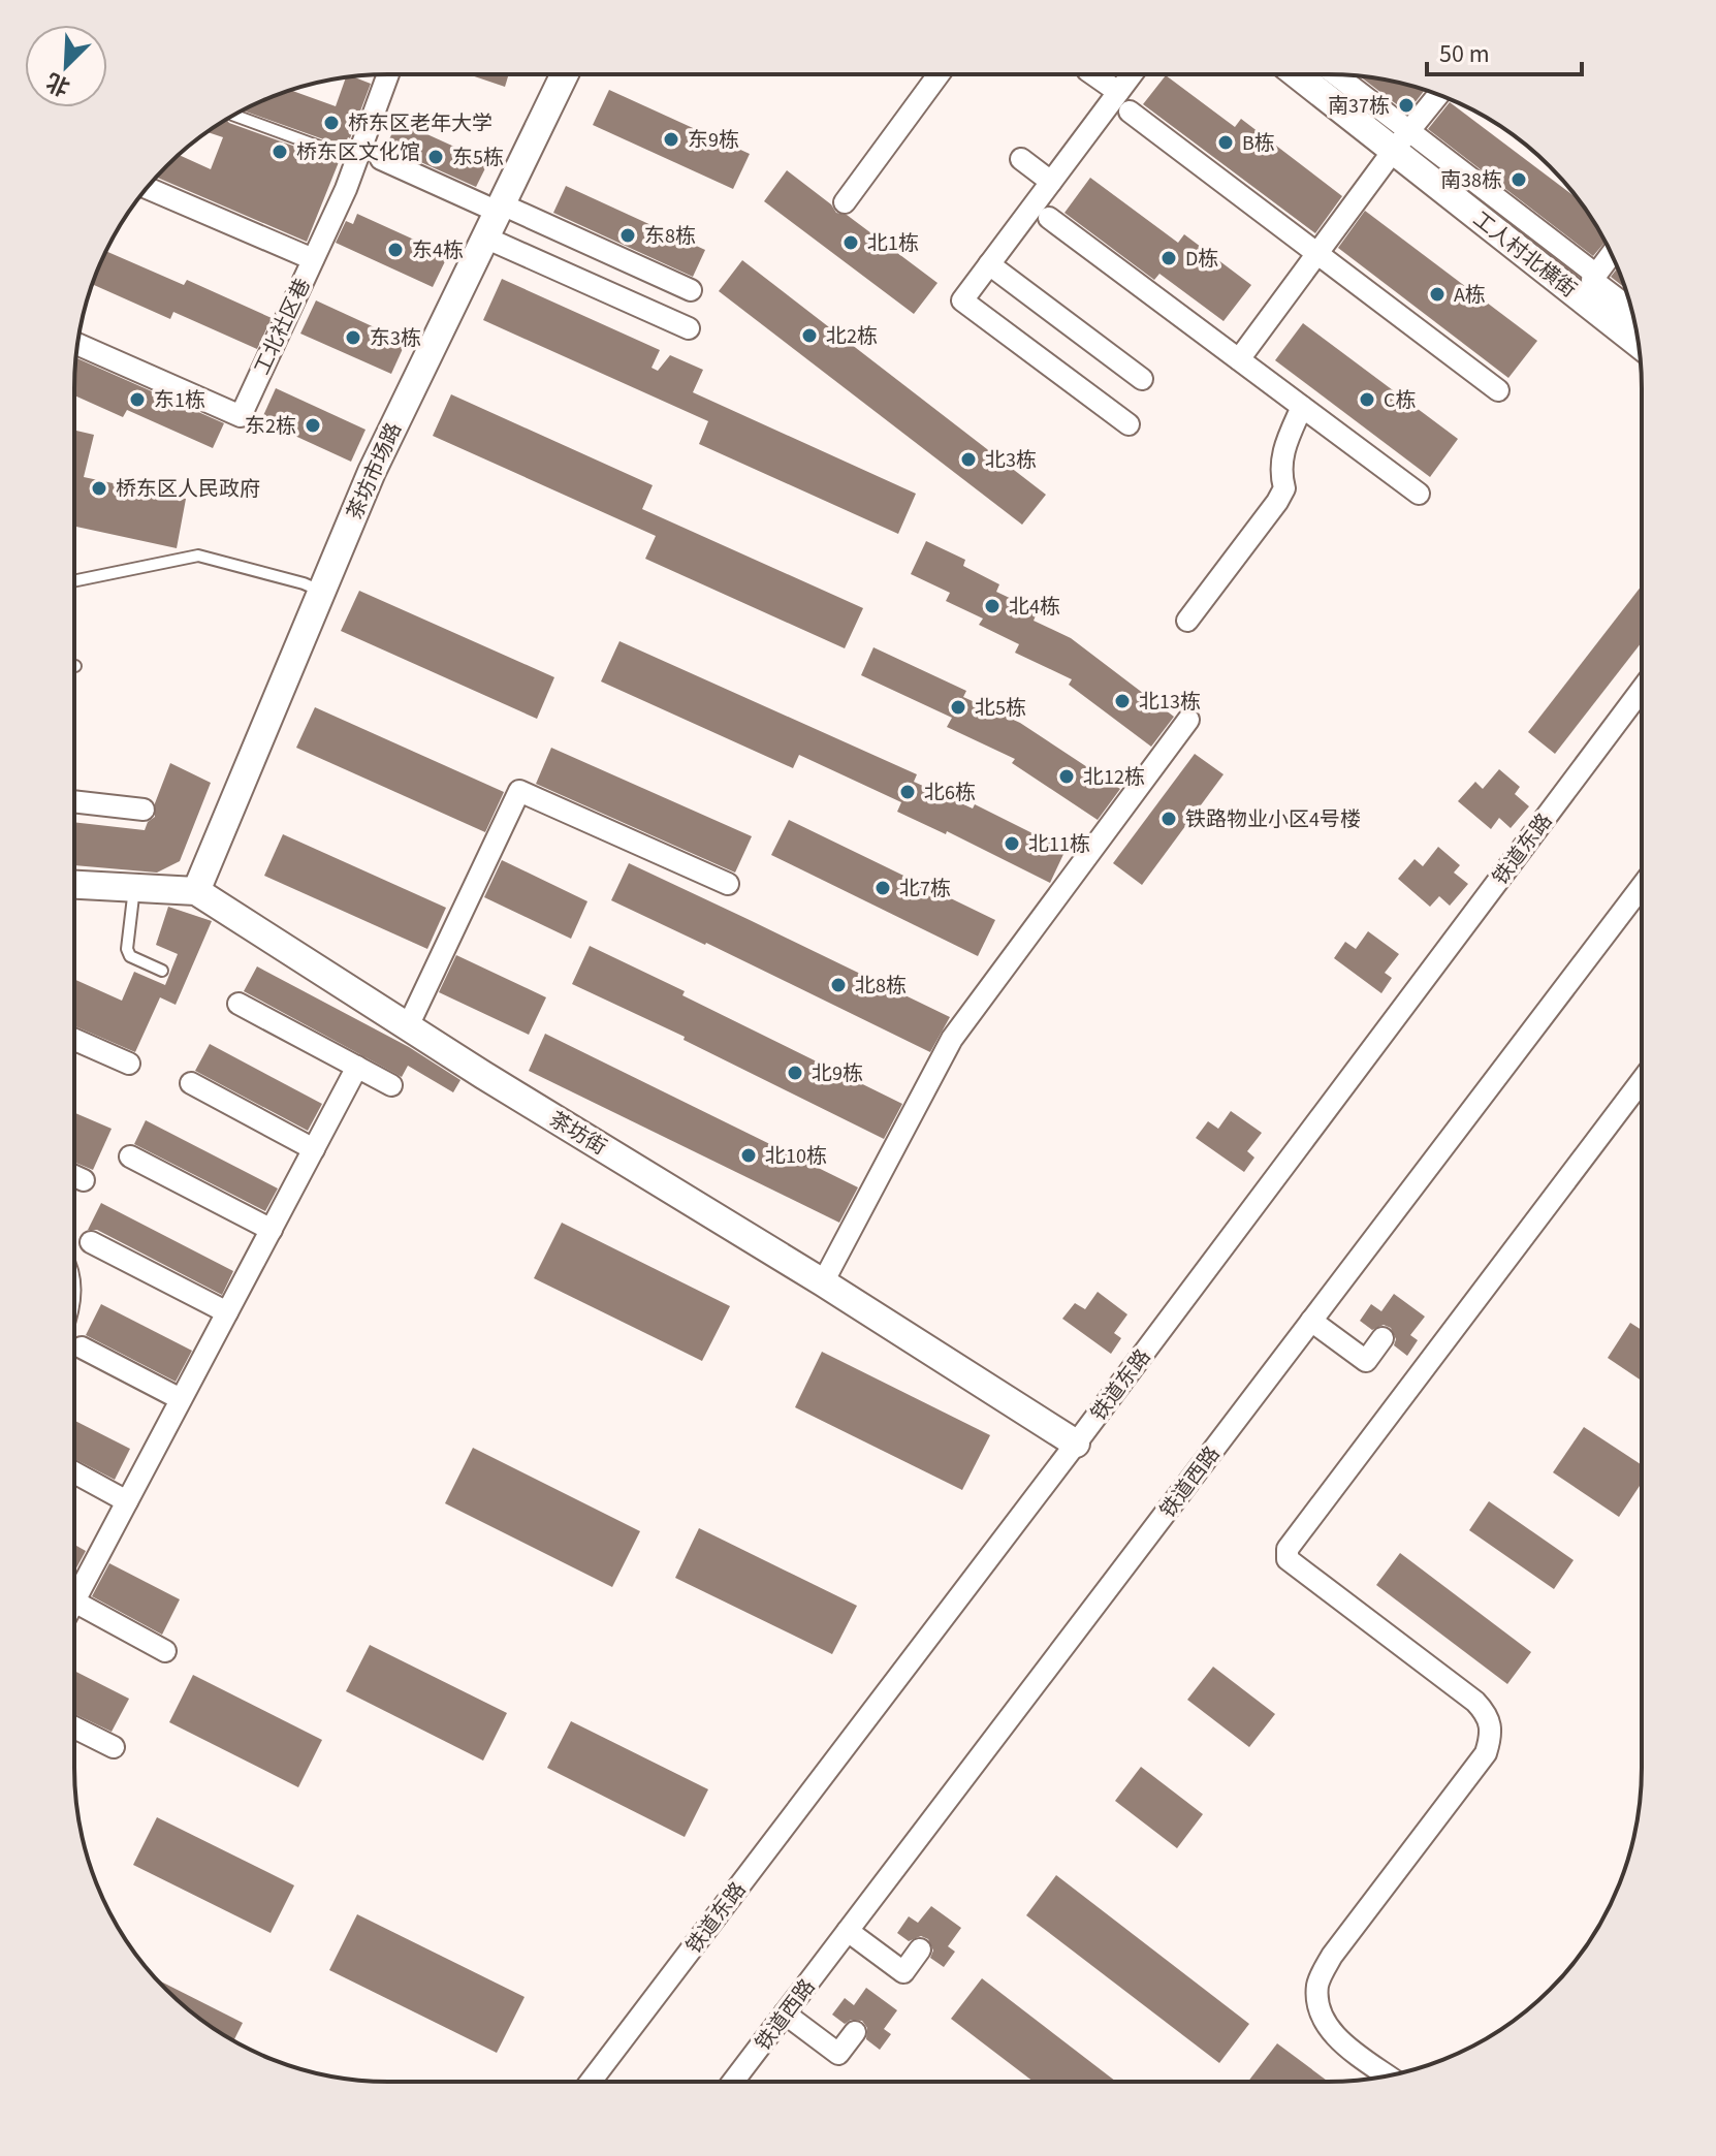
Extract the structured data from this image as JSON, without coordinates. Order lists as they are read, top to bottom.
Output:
{
  "streets": {
    "street": [
      "工人村北横街",
      "工北社区巷",
      "茶坊市场路",
      "铁道东路",
      "茶坊街",
      "铁道西路"
    ]
  },
  "crossings": [
    ["茶坊市场路", "茶坊街"],
    ["铁道东路", "茶坊街"]
  ],
  "places": [
    "南37栋",
    "桥东区老年大学",
    "东9栋",
    "B栋",
    "桥东区文化馆",
    "东5栋",
    "南38栋",
    "东8栋",
    "北1栋",
    "东4栋",
    "D栋",
    "A栋",
    "北2栋",
    "东3栋",
    "东1栋",
    "C栋",
    "东2栋",
    "北3栋",
    "桥东区人民政府",
    "北4栋",
    "北13栋",
    "北5栋",
    "北12栋",
    "北6栋",
    "铁路物业小区4号楼",
    "北11栋",
    "北7栋",
    "北8栋",
    "北9栋",
    "北10栋"
  ],
  "scale_bar": "50 m",
  "north": "bottom left"
}
